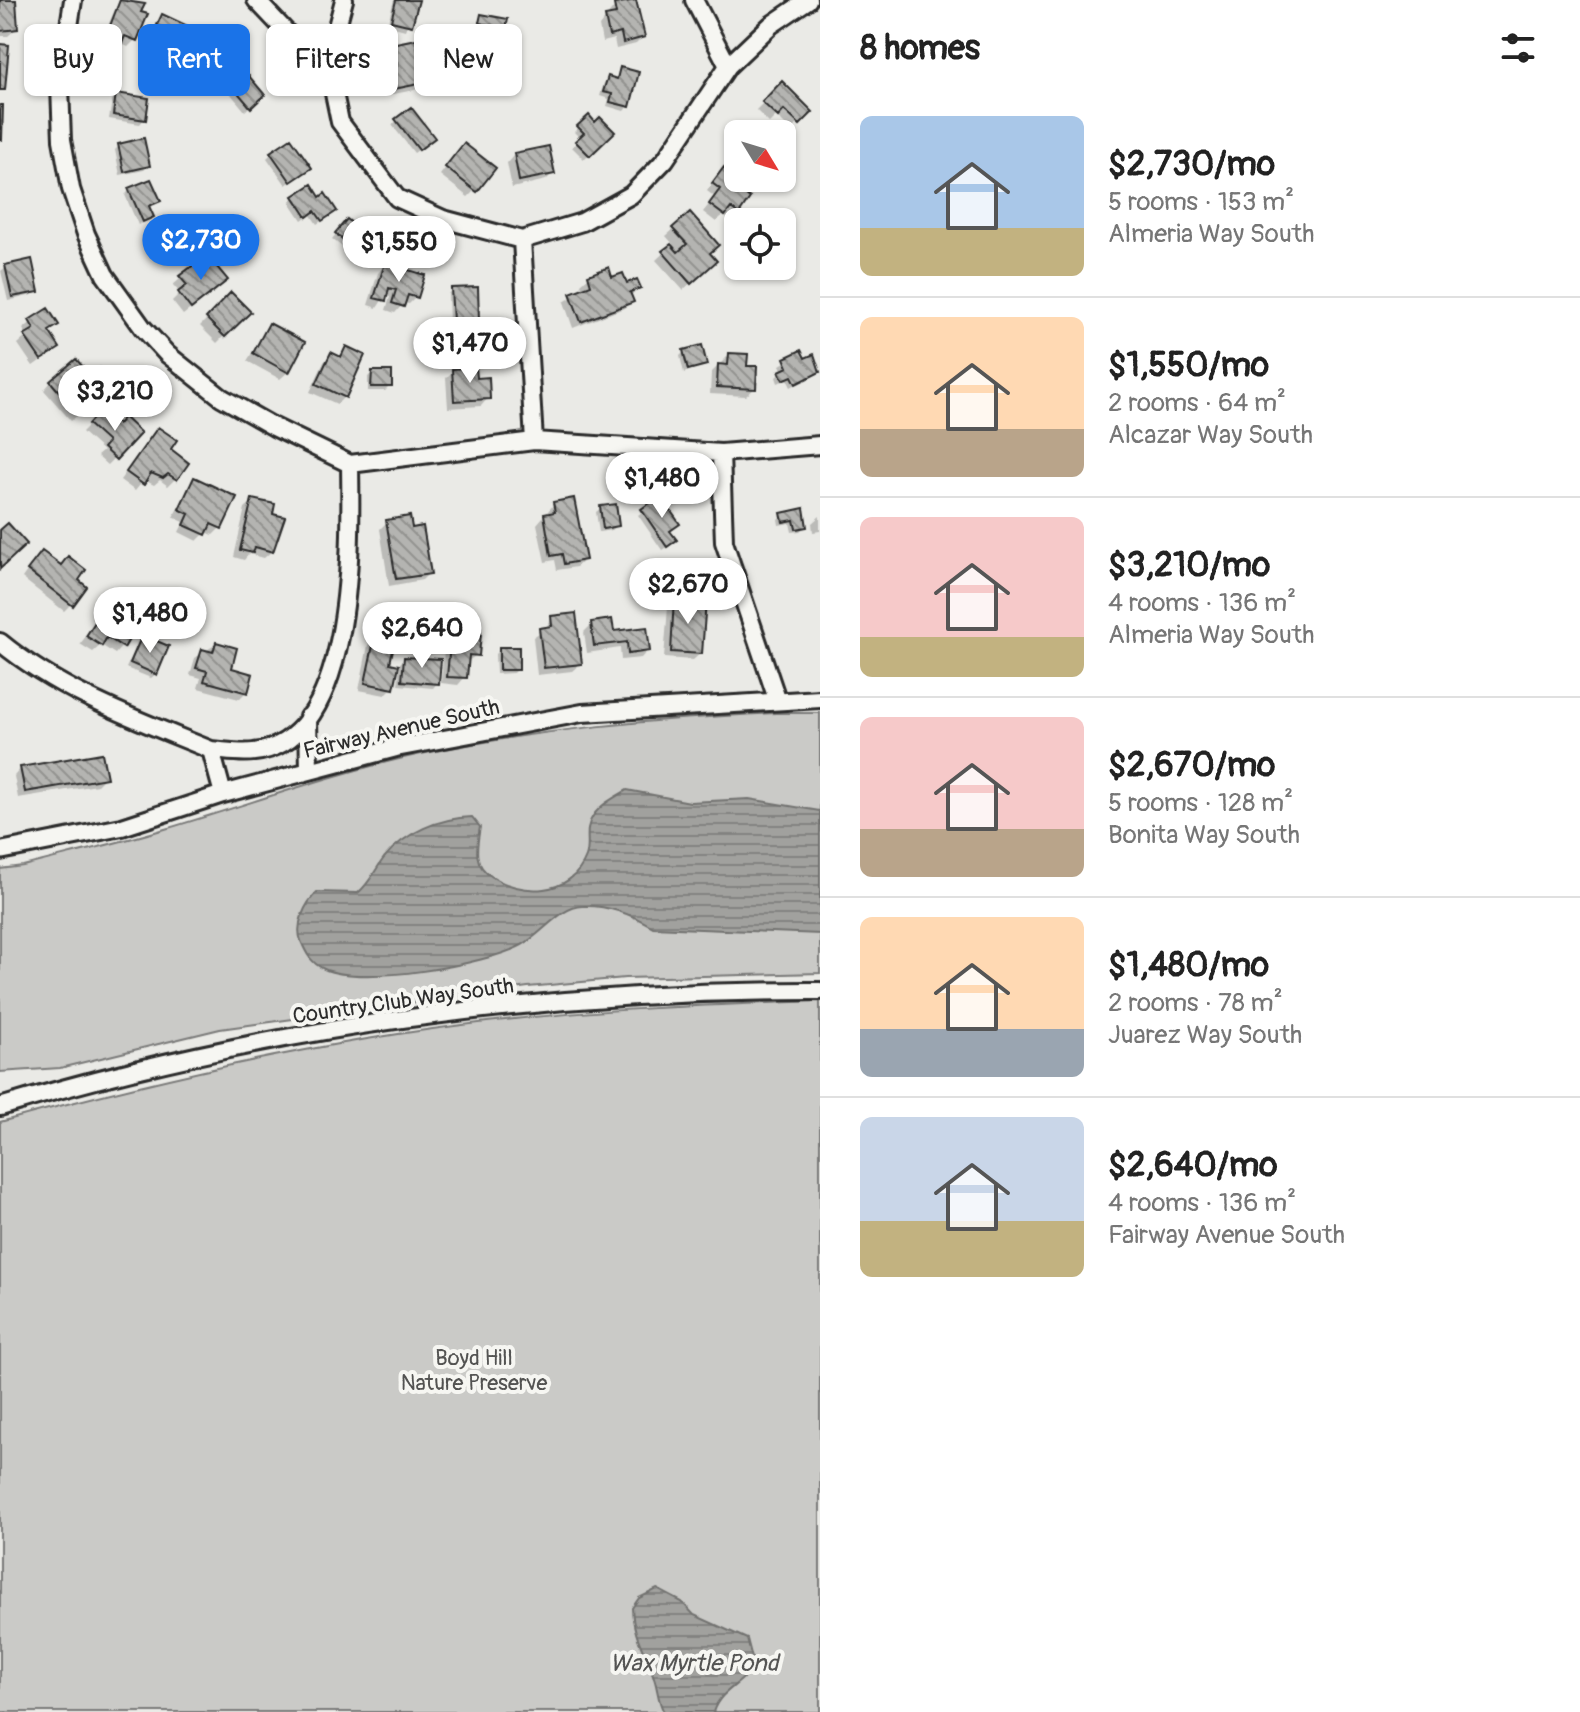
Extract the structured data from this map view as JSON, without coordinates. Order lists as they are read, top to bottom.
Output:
{
  "streets": {
    "street": ["Fairway Avenue South", "Country Club Way South"]
  },
  "water": ["Wax Myrtle Pond"],
  "parks": ["Boyd Hill Nature Preserve"],
  "north": "bottom right",
  "page": {
    "heading": "8 homes",
    "chip": [
      "Buy",
      "Rent",
      "Filters",
      "New"
    ],
    "list": [
      {
        "name": "$2,730/mo",
        "note": "5 rooms · 153 m² · Almeria Way South"
      },
      {
        "name": "$1,550/mo",
        "note": "2 rooms · 64 m² · Alcazar Way South"
      },
      {
        "name": "$3,210/mo",
        "note": "4 rooms · 136 m² · Almeria Way South"
      },
      {
        "name": "$2,670/mo",
        "note": "5 rooms · 128 m² · Bonita Way South"
      },
      {
        "name": "$1,480/mo",
        "note": "2 rooms · 78 m² · Juarez Way South"
      },
      {
        "name": "$2,640/mo",
        "note": "4 rooms · 136 m² · Fairway Avenue South"
      }
    ],
    "price": [
      "$2,730",
      "$1,550",
      "$1,470",
      "$3,210",
      "$1,480",
      "$2,670",
      "$1,480",
      "$2,640"
    ]
  }
}
